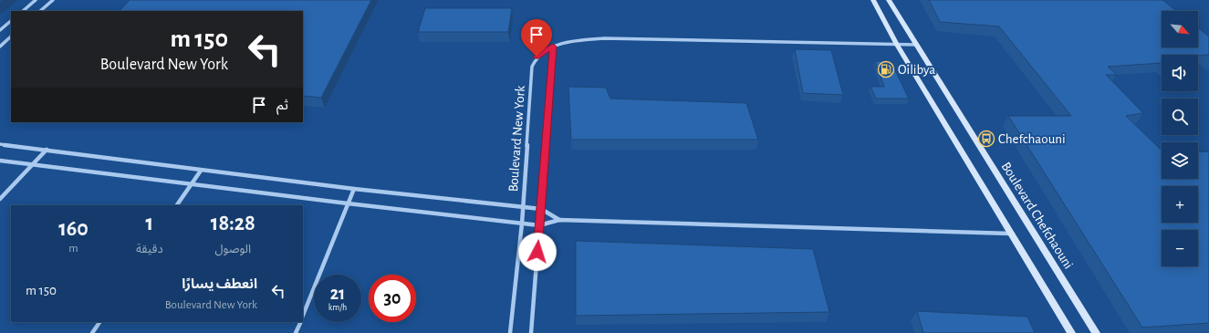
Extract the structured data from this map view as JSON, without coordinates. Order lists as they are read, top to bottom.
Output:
{
  "streets": {
    "street": ["Boulevard New York", "Boulevard Chefchaouni"]
  },
  "crossings": [
    ["Boulevard New York", "Boulevard Chefchaouni"]
  ],
  "places": {
    "fuel station": ["Oilibya"],
    "bus stop": ["Chefchaouni"]
  },
  "north": "bottom right",
  "page": {
    "map_buttons": ["+", "−"],
    "turn": ["150 m", "Boulevard New York"],
    "then": "ثم",
    "eta": [
      "18:28",
      "الوصول",
      "1",
      "دقيقة",
      "160",
      "m"
    ],
    "list": [
      {
        "name": "انعطف يسارًا",
        "note": "Boulevard New York",
        "value": "150 m"
      }
    ],
    "speed": "21 km/h",
    "limit": "30"
  }
}
